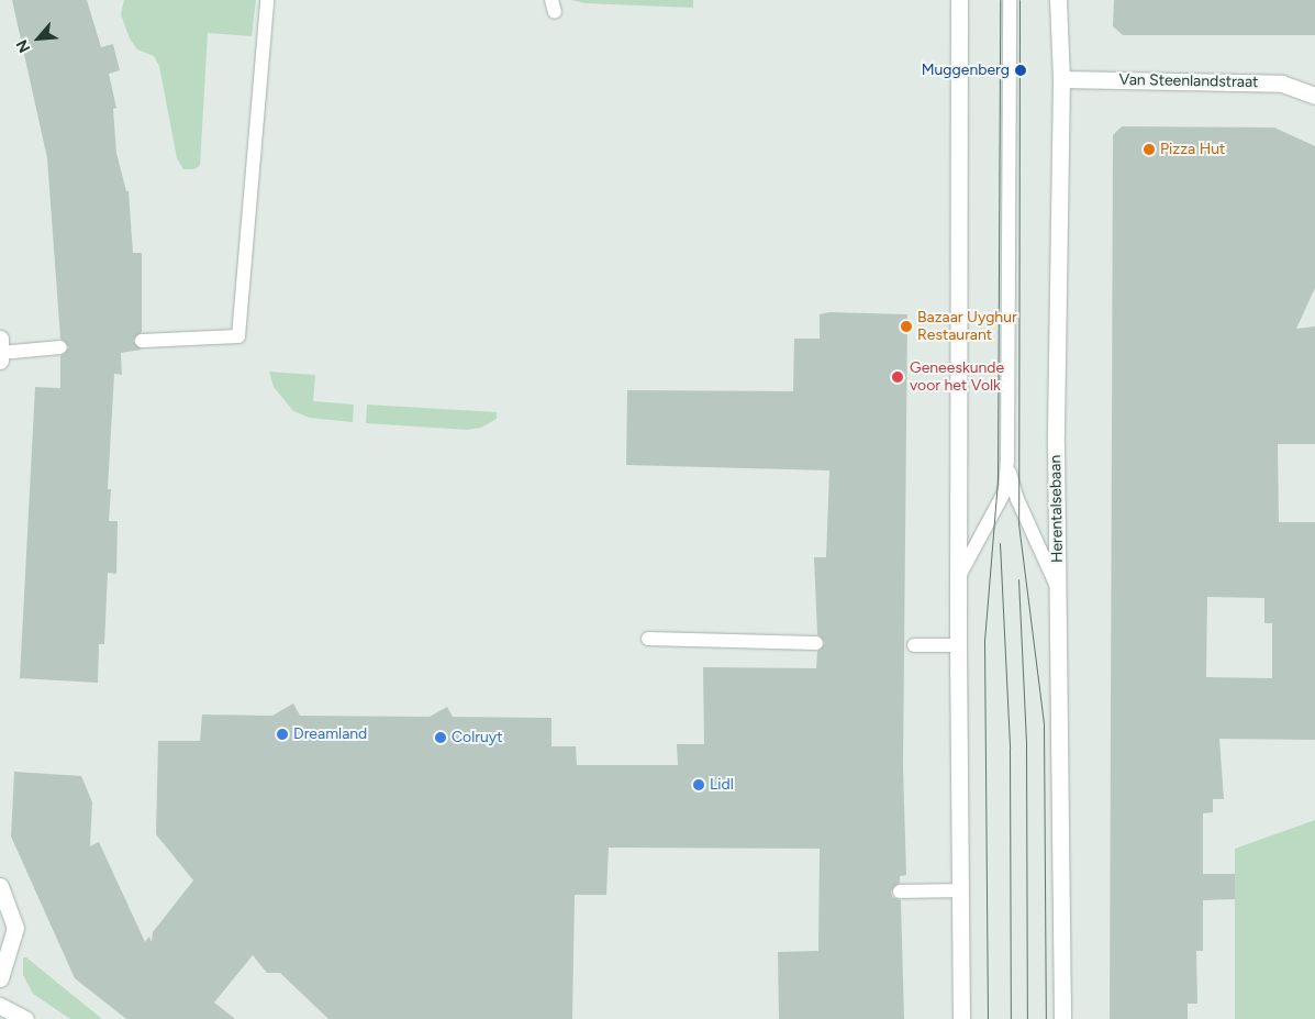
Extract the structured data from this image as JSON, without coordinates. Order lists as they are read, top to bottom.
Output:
{
  "streets": {
    "main road": ["Van Steenlandstraat", "Herentalsebaan"]
  },
  "crossings": [
    ["Van Steenlandstraat", "Herentalsebaan"]
  ],
  "places": [
    "Muggenberg",
    "Pizza Hut",
    "Bazaar Uyghur Restaurant",
    "Geneeskunde voor het Volk",
    "Dreamland",
    "Colruyt",
    "Lidl"
  ],
  "north": "bottom left"
}
